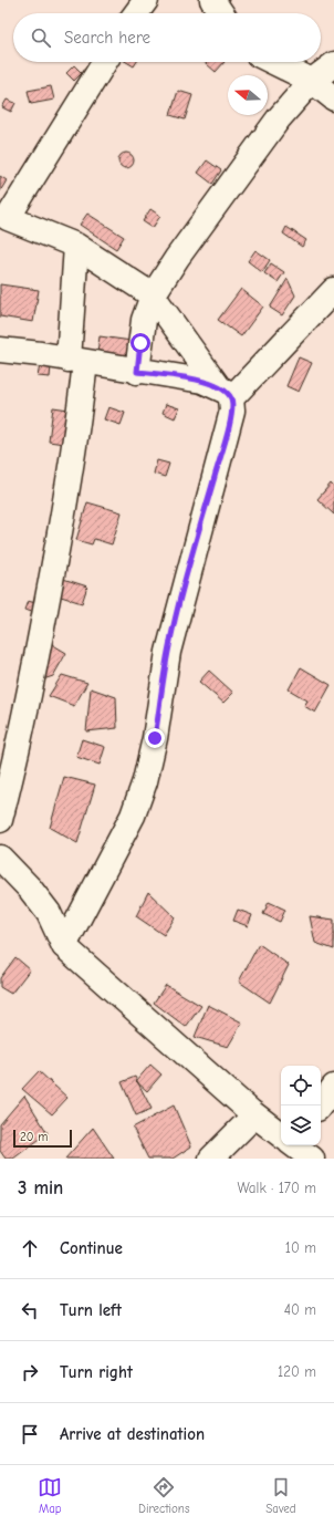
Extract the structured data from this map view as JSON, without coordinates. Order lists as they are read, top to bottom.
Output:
{
  "scale_bar": "20 m",
  "north": "left",
  "page": {
    "search": "Search here",
    "scale": "20 m",
    "heading": ["3 min", "Walk · 170 m"],
    "list": [
      ["Continue", "10 m"],
      ["Turn left", "40 m"],
      ["Turn right", "120 m"],
      "Arrive at destination"
    ],
    "nav": ["Map", "Directions", "Saved"]
  }
}
